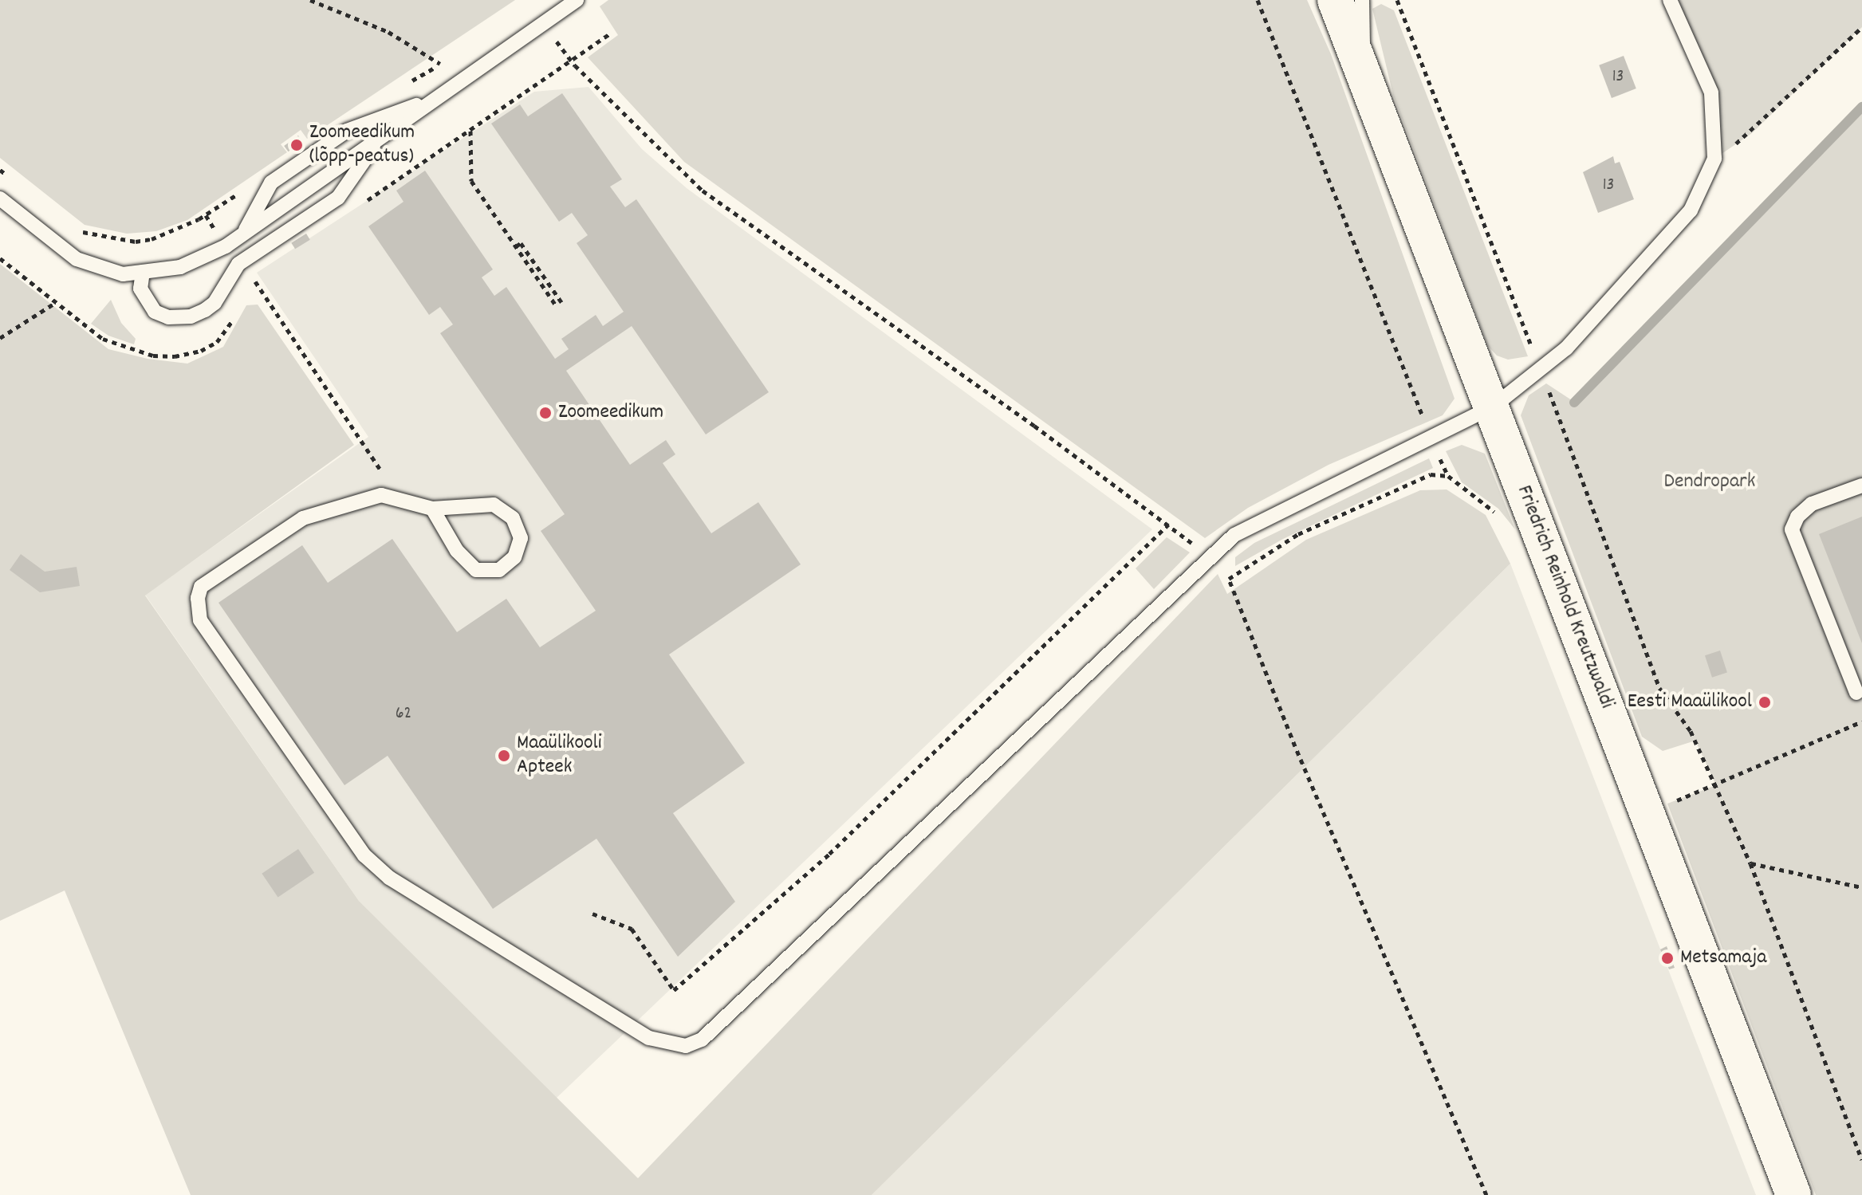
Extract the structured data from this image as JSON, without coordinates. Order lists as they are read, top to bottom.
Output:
{
  "streets": {
    "main road": ["Friedrich Reinhold Kreutzwaldi"]
  },
  "parks": ["Dendropark"],
  "places": [
    "Zoomeedikum (lõpp-peatus)",
    "Zoomeedikum",
    "Eesti Maaülikool",
    "Maaülikooli Apteek",
    "Metsamaja"
  ],
  "house_numbers": ["13", "13", "62"]
}
